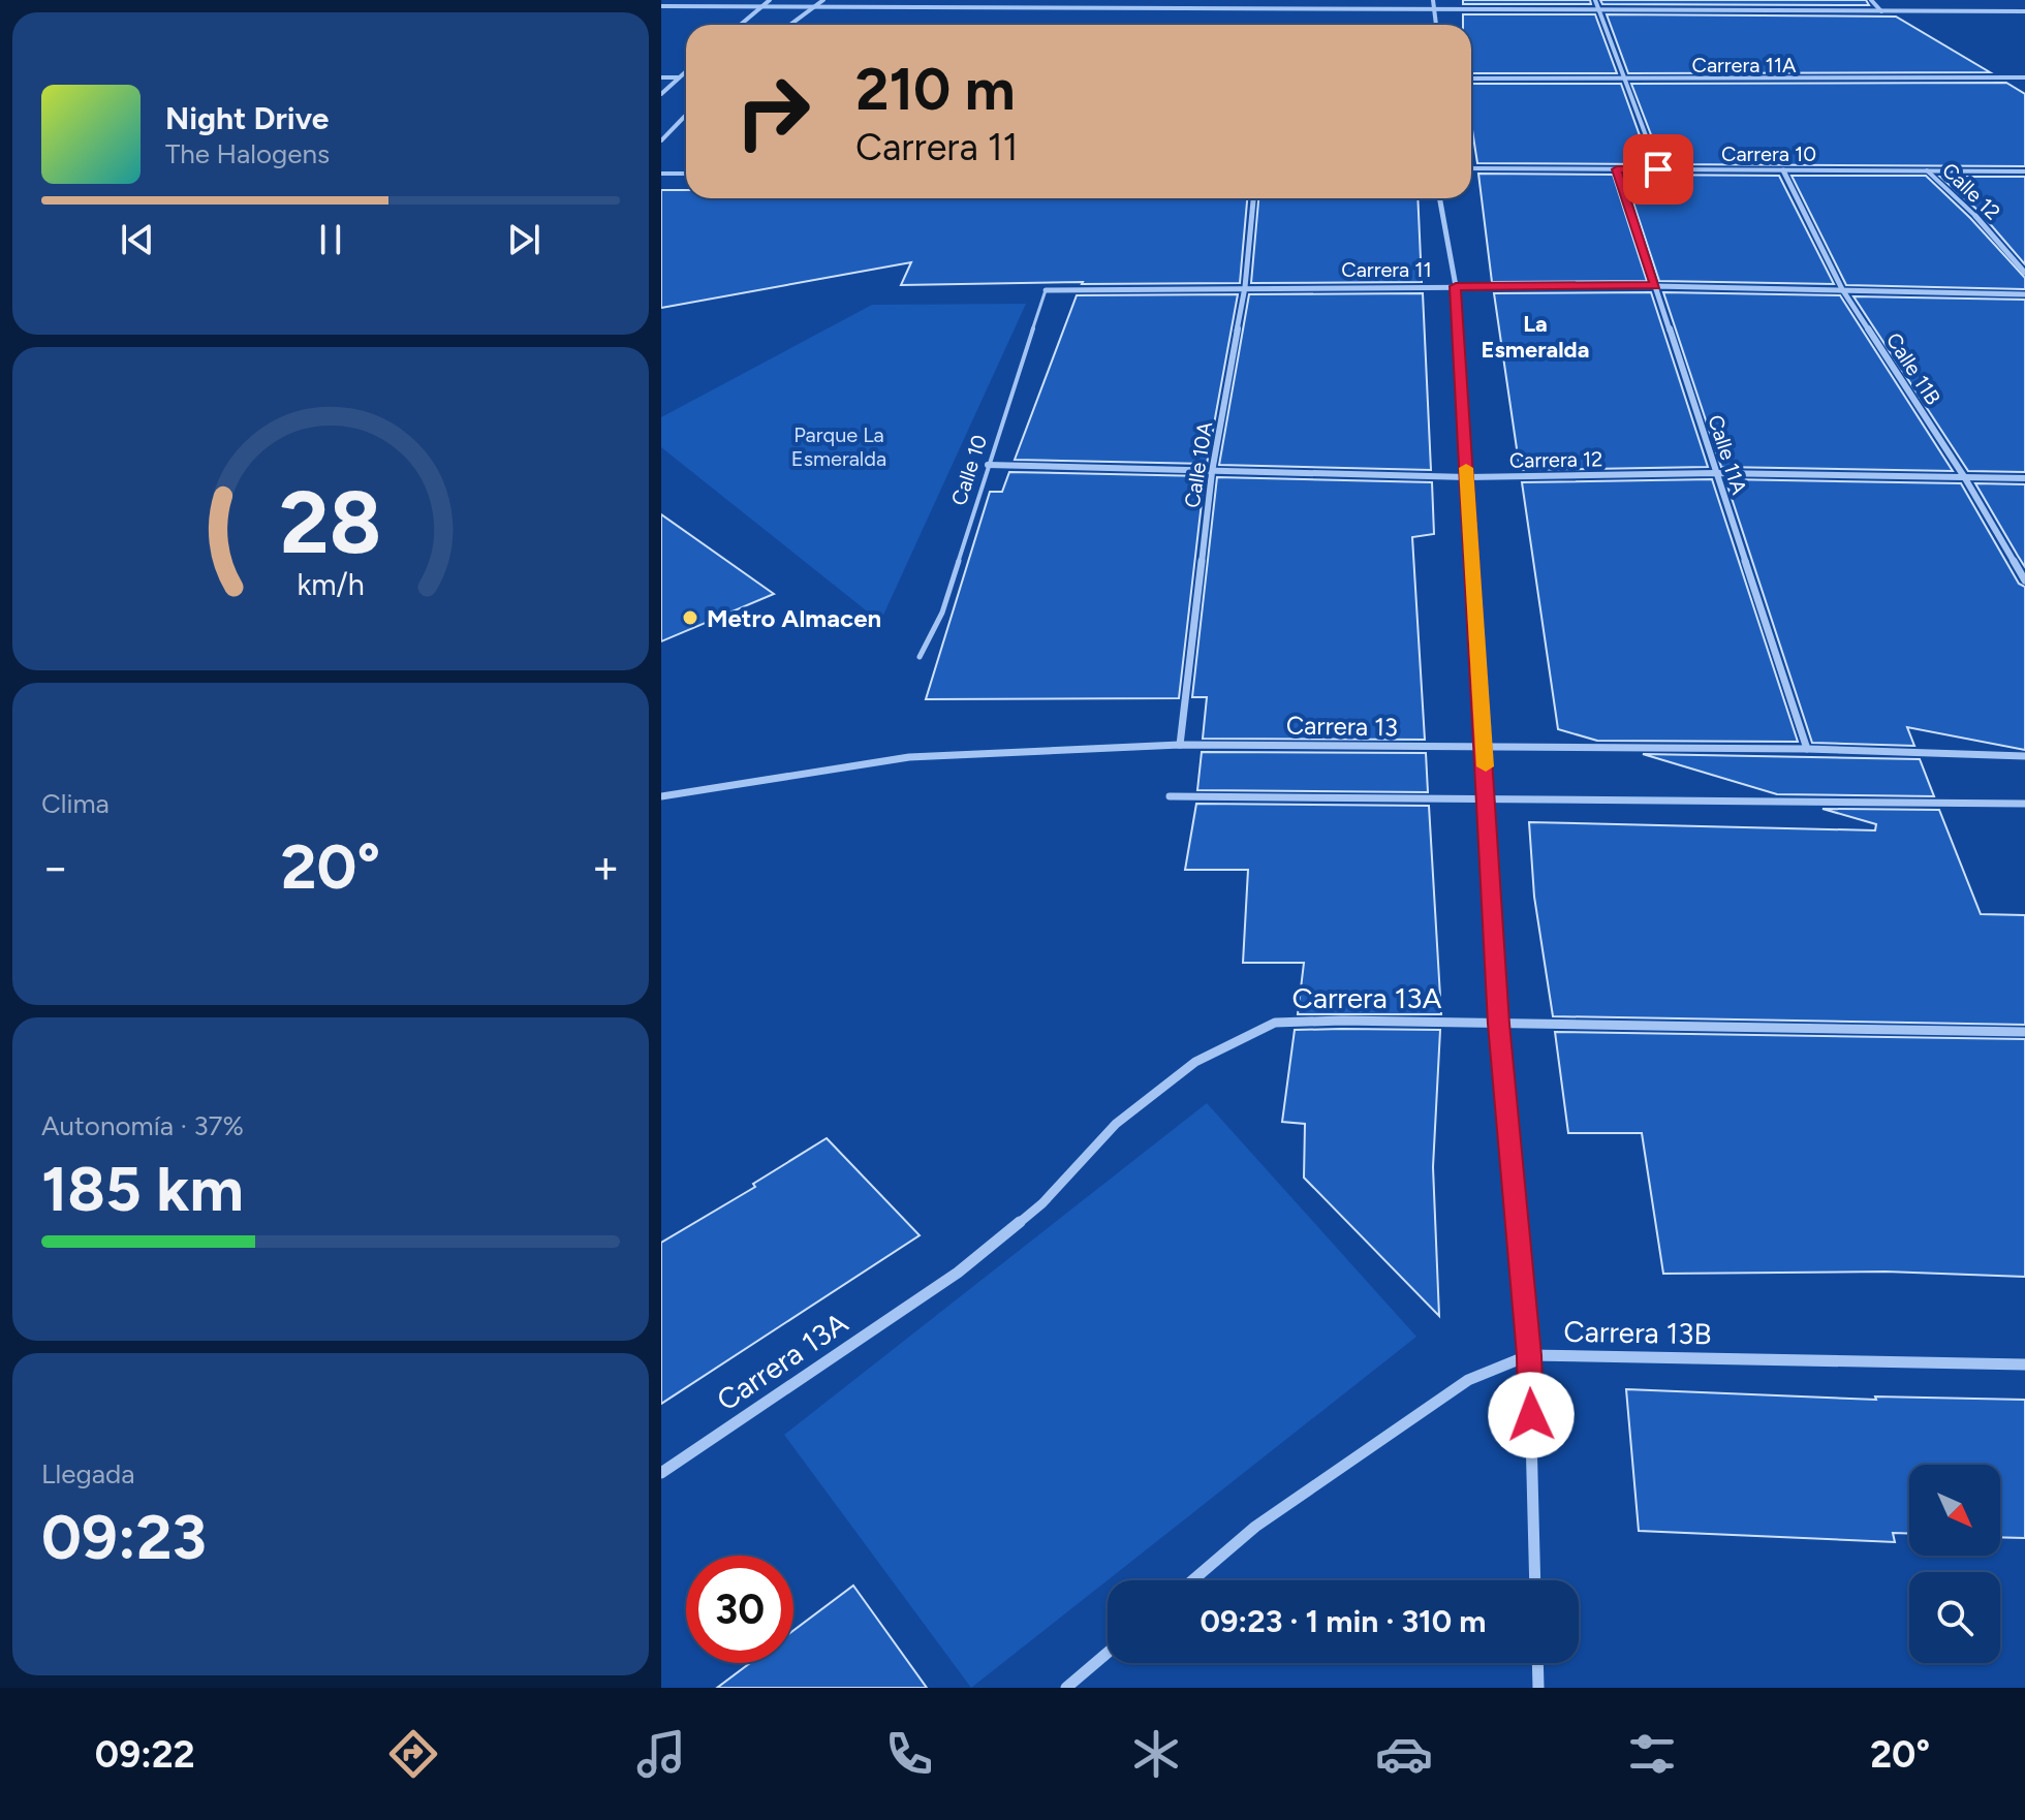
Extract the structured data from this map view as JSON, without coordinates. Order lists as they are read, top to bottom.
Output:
{
  "streets": {
    "street": [
      "Carrera 11A",
      "Carrera 10",
      "Calle 12",
      "Carrera 11",
      "Calle 11B",
      "Calle 11A",
      "Carrera 12",
      "Calle 10A",
      "Carrera 13",
      "Carrera 13A",
      "Carrera 13B"
    ],
    "lane": ["Calle 10"]
  },
  "crossings": [
    ["Carrera 10", "Calle 12"],
    ["Carrera 10", "Calle 11B"],
    ["Carrera 10", "Calle 11A"],
    ["Carrera 11", "Calle 11B"],
    ["Carrera 11", "Calle 11A"],
    ["Carrera 11", "Calle 10A"],
    ["Carrera 11", "Calle 10"],
    ["Calle 11B", "Carrera 12"],
    ["Calle 11A", "Carrera 12"],
    ["Calle 11A", "Carrera 13"],
    ["Carrera 12", "Calle 10A"],
    ["Carrera 12", "Calle 10"],
    ["Calle 10A", "Carrera 13"]
  ],
  "districts": ["La Esmeralda"],
  "parks": ["Parque La Esmeralda"],
  "places": ["Metro Almacen"],
  "north": "bottom right",
  "page": {
    "turn": ["210 m", "Carrera 11"],
    "song": ["Night Drive", "The Halogens"],
    "tile": [
      "Clima",
      ["Autonomía · 37%", "185 km"],
      ["Llegada", "09:23"]
    ],
    "heat": ["−", "20°", "+"],
    "limit": "30",
    "trip": "09:23 · 1 min · 310 m",
    "tabs": ["09:22", "20°"],
    "gauge": ["28", "km/h"]
  }
}
